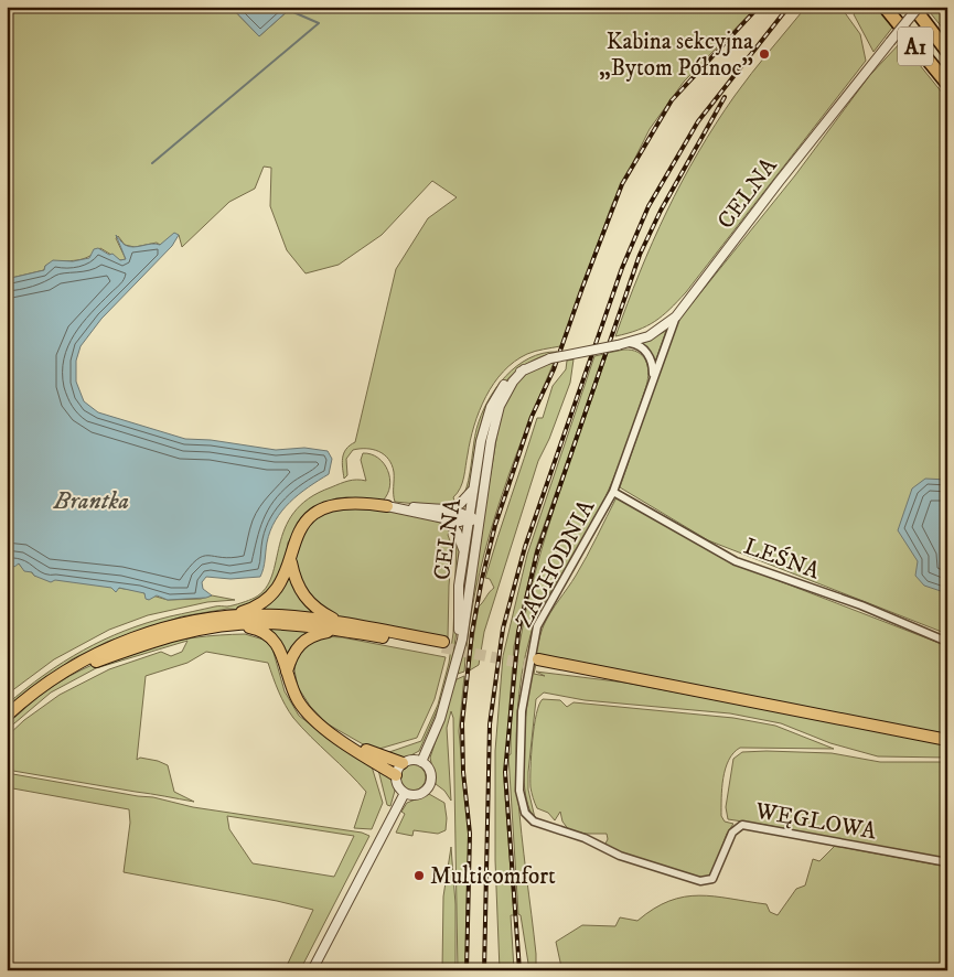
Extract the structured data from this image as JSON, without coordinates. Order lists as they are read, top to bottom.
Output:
{
  "streets": {
    "highway": ["A1"],
    "street": [
      "CELNA",
      "LEŚNA",
      "ZACHODNIA",
      "WĘGLOWA"
    ]
  },
  "crossings": [
    ["CELNA", "ZACHODNIA"],
    ["LEŚNA", "ZACHODNIA"],
    ["ZACHODNIA", "WĘGLOWA"]
  ],
  "water": ["Brantka"],
  "places": ["Kabina sekcyjna „Bytom Północ”", "Multicomfort"]
}
